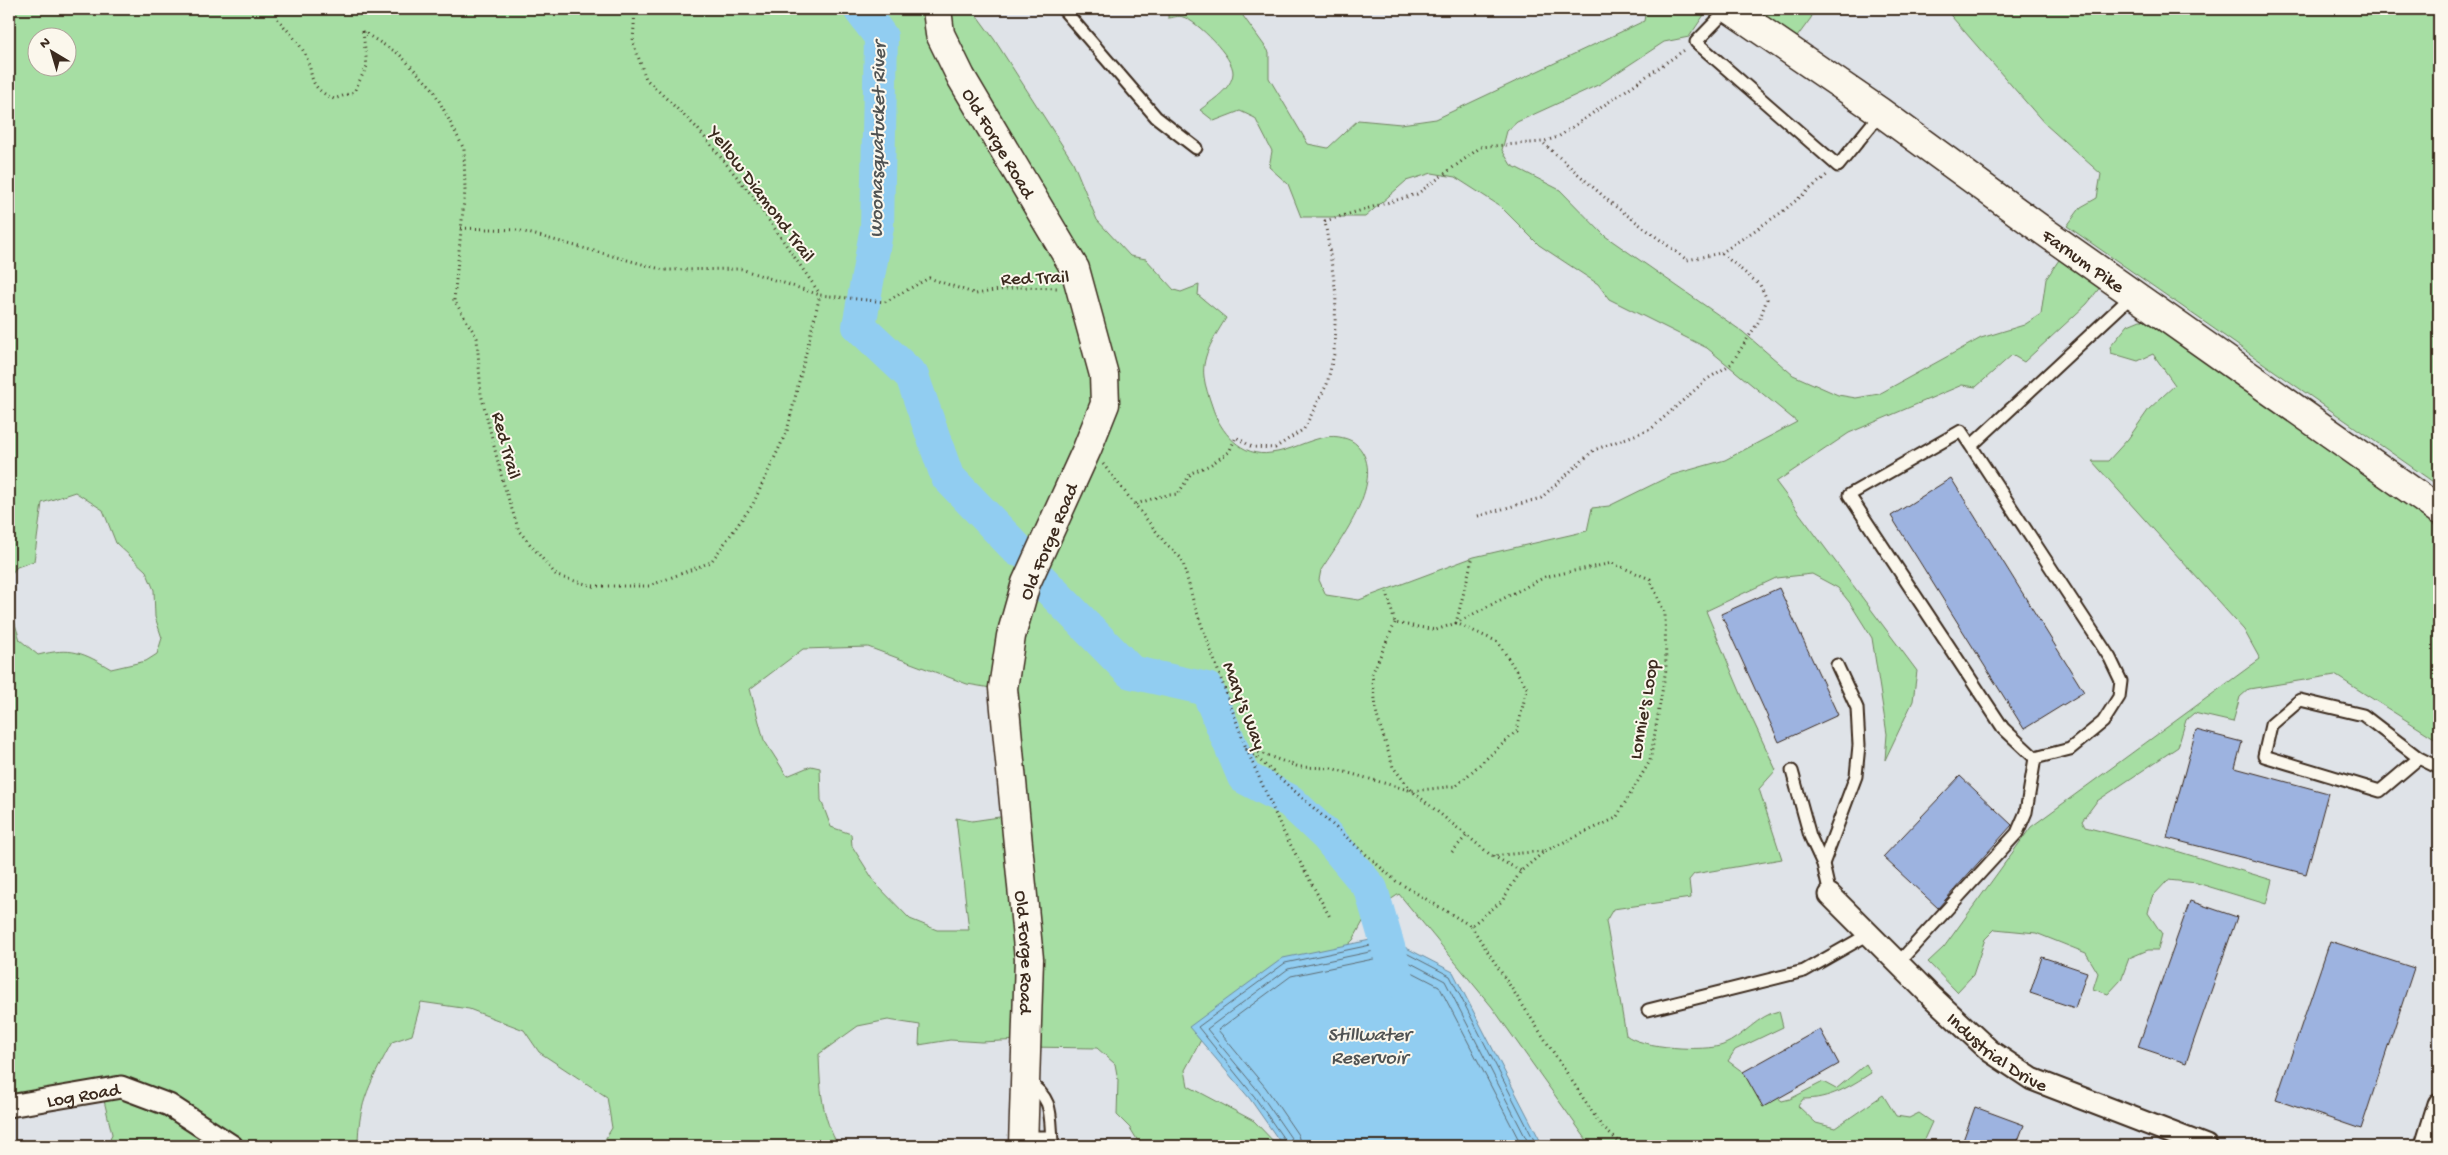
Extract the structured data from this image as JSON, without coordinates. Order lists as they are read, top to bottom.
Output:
{
  "streets": {
    "street": [
      "Old Forge Road",
      "Farnum Pike",
      "Industrial Drive",
      "Log Road"
    ],
    "path": [
      "Yellow Diamond Trail",
      "Red Trail",
      "Mary's Way",
      "Lonnie's Loop"
    ]
  },
  "crossings": [
    ["Old Forge Road", "Red Trail"],
    ["Old Forge Road", "Mary's Way"],
    ["Yellow Diamond Trail", "Red Trail"]
  ],
  "water": ["Woonasquatucket River", "Stillwater Reservoir"],
  "north": "top left"
}
